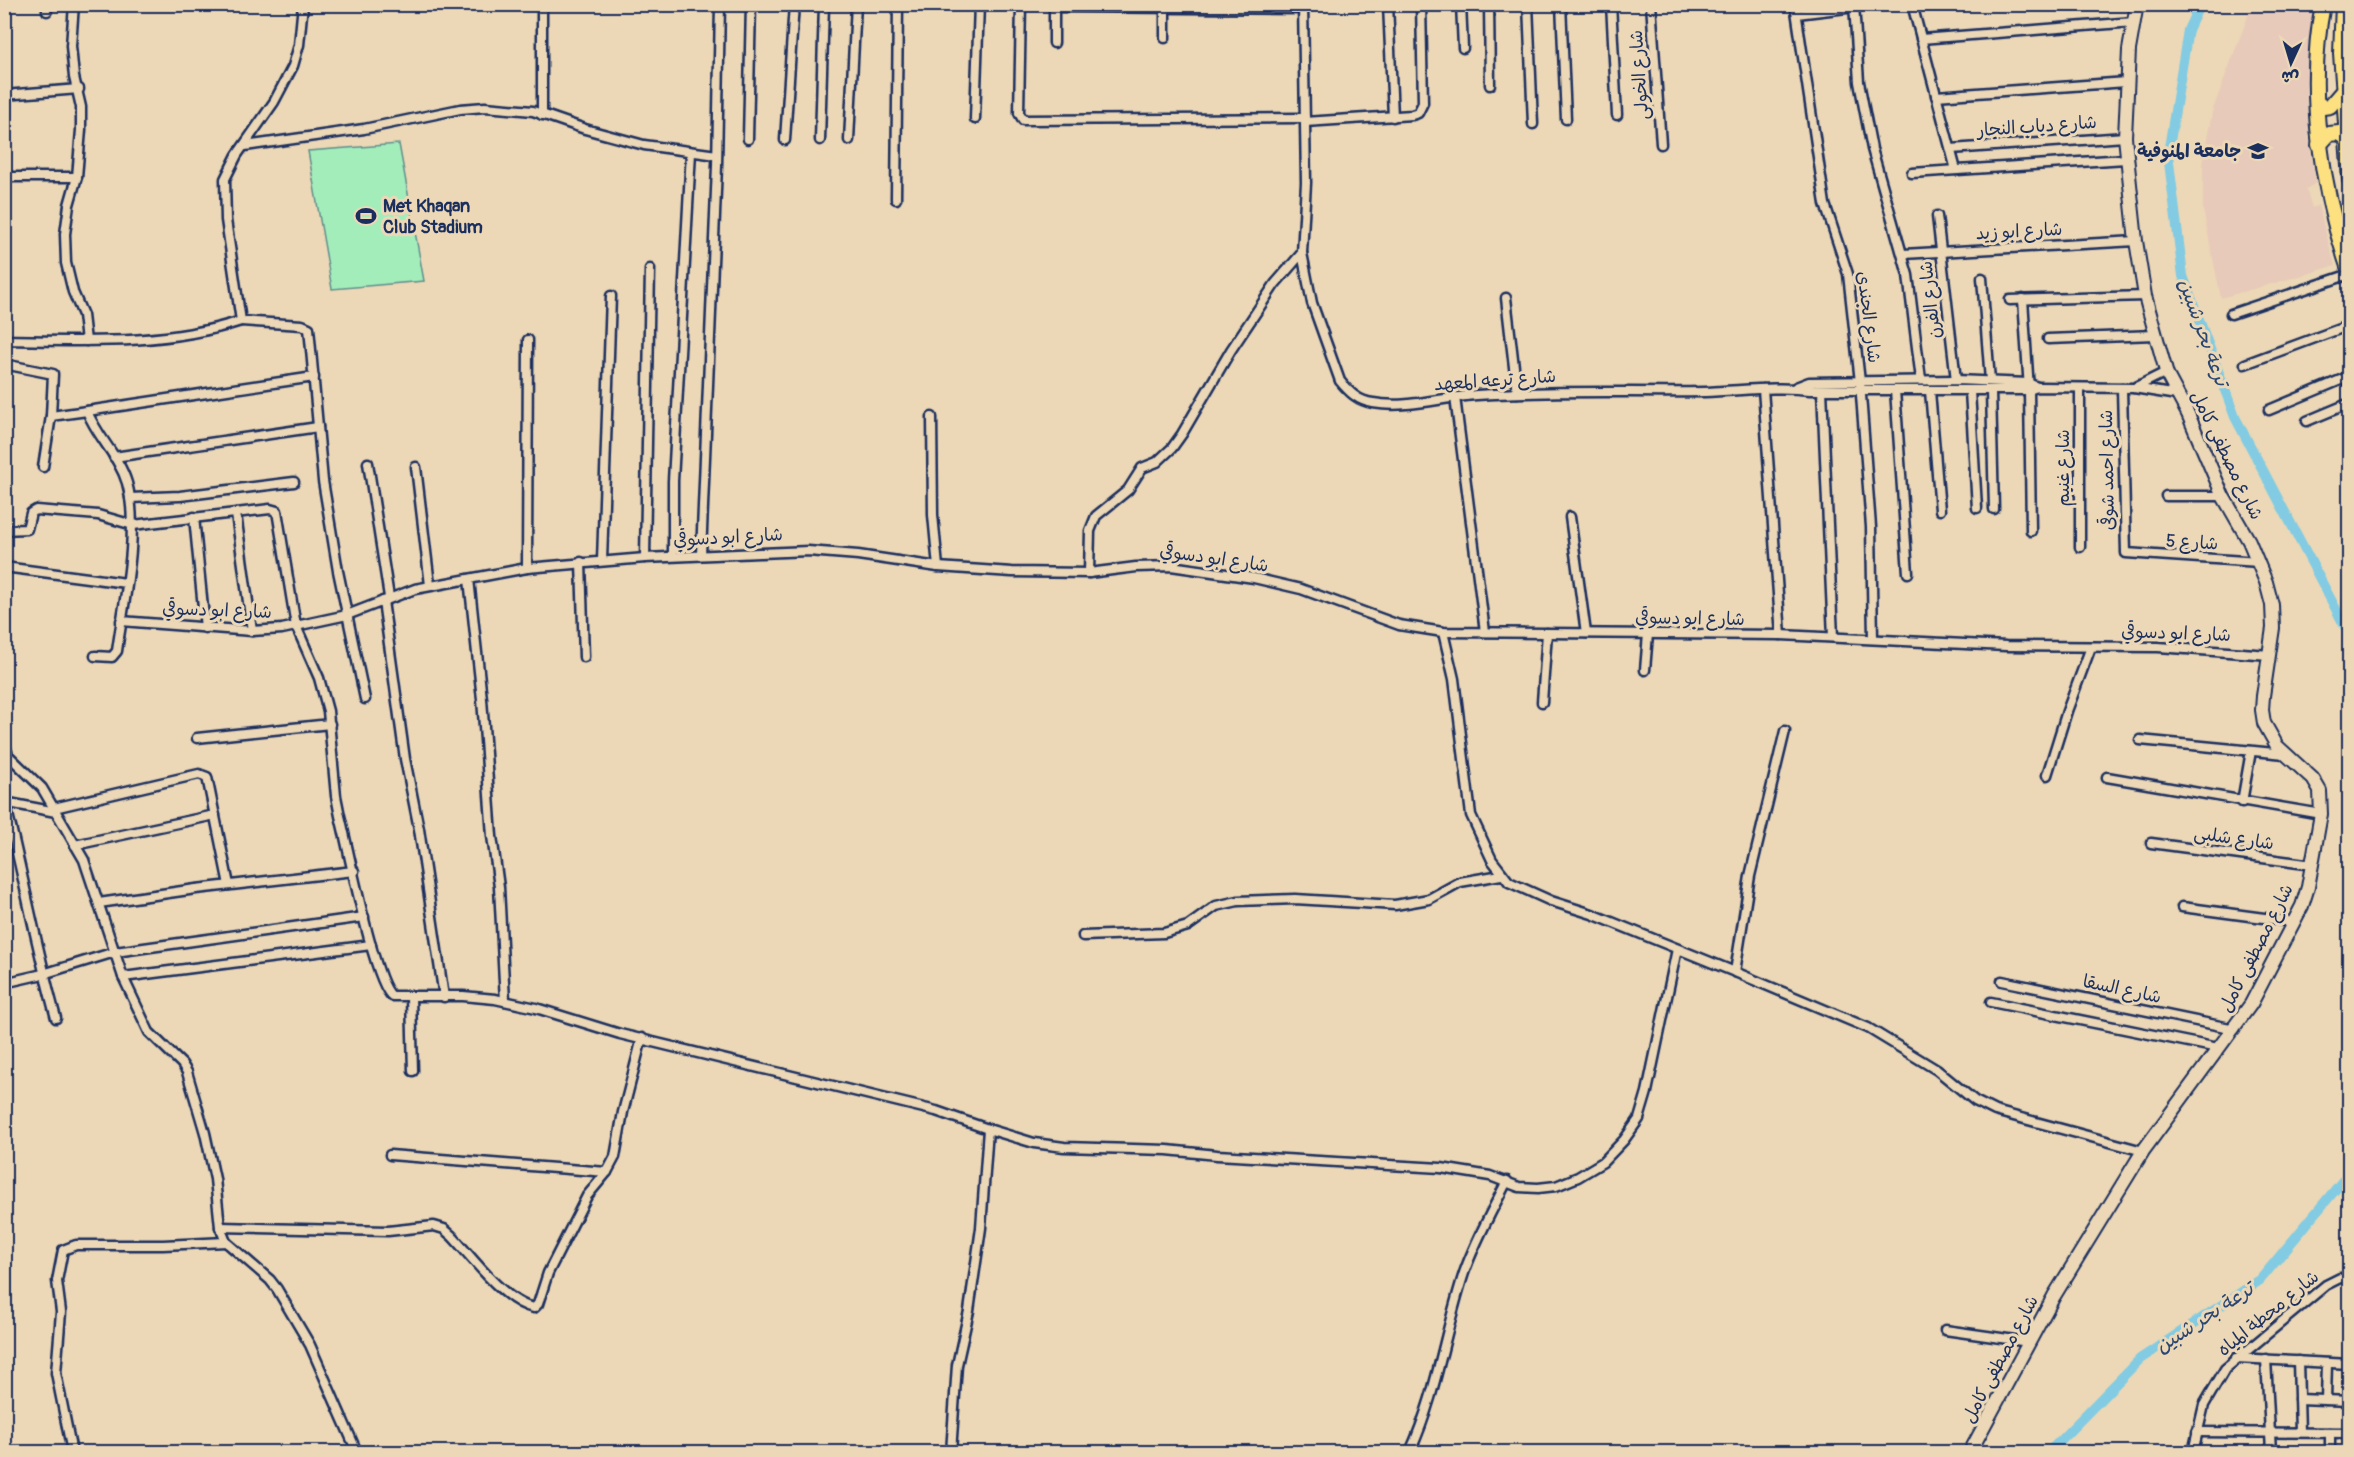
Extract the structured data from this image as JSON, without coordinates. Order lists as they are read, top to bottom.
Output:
{
  "streets": {
    "main road": ["شارع مصطفى كامل"],
    "street": [
      "شارع الخولى",
      "شارع دياب النجار",
      "شارع ابو زيد",
      "شارع الفرن",
      "شارع الجندى",
      "شارع ترعه المعهد",
      "شارع غنيم",
      "شارع احمد شوقى",
      "شارع ابو دسوقي",
      "شارع 5",
      "شارع شلبى",
      "شارع السقا",
      "شارع محطة المياه"
    ]
  },
  "crossings": [
    ["شارع دياب النجار", "شارع مصطفى كامل"],
    ["شارع ابو زيد", "شارع الفرن"],
    ["شارع ابو زيد", "شارع مصطفى كامل"],
    ["شارع الفرن", "شارع ترعه المعهد"],
    ["شارع الجندى", "شارع ترعه المعهد"],
    ["شارع الجندى", "شارع ابو دسوقي"],
    ["شارع ترعه المعهد", "شارع مصطفى كامل"],
    ["شارع ترعه المعهد", "شارع غنيم"],
    ["شارع ترعه المعهد", "شارع احمد شوقى"],
    ["شارع مصطفى كامل", "شارع ابو دسوقي"],
    ["شارع مصطفى كامل", "شارع 5"],
    ["شارع مصطفى كامل", "شارع شلبى"],
    ["شارع مصطفى كامل", "شارع السقا"],
    ["شارع احمد شوقى", "شارع 5"]
  ],
  "water": ["ترعة بحر شبين"],
  "places": {
    "school or university": ["جامعة المنوفية"],
    "sports": ["Met Khaqan Club Stadium"]
  },
  "north": "bottom"
}
